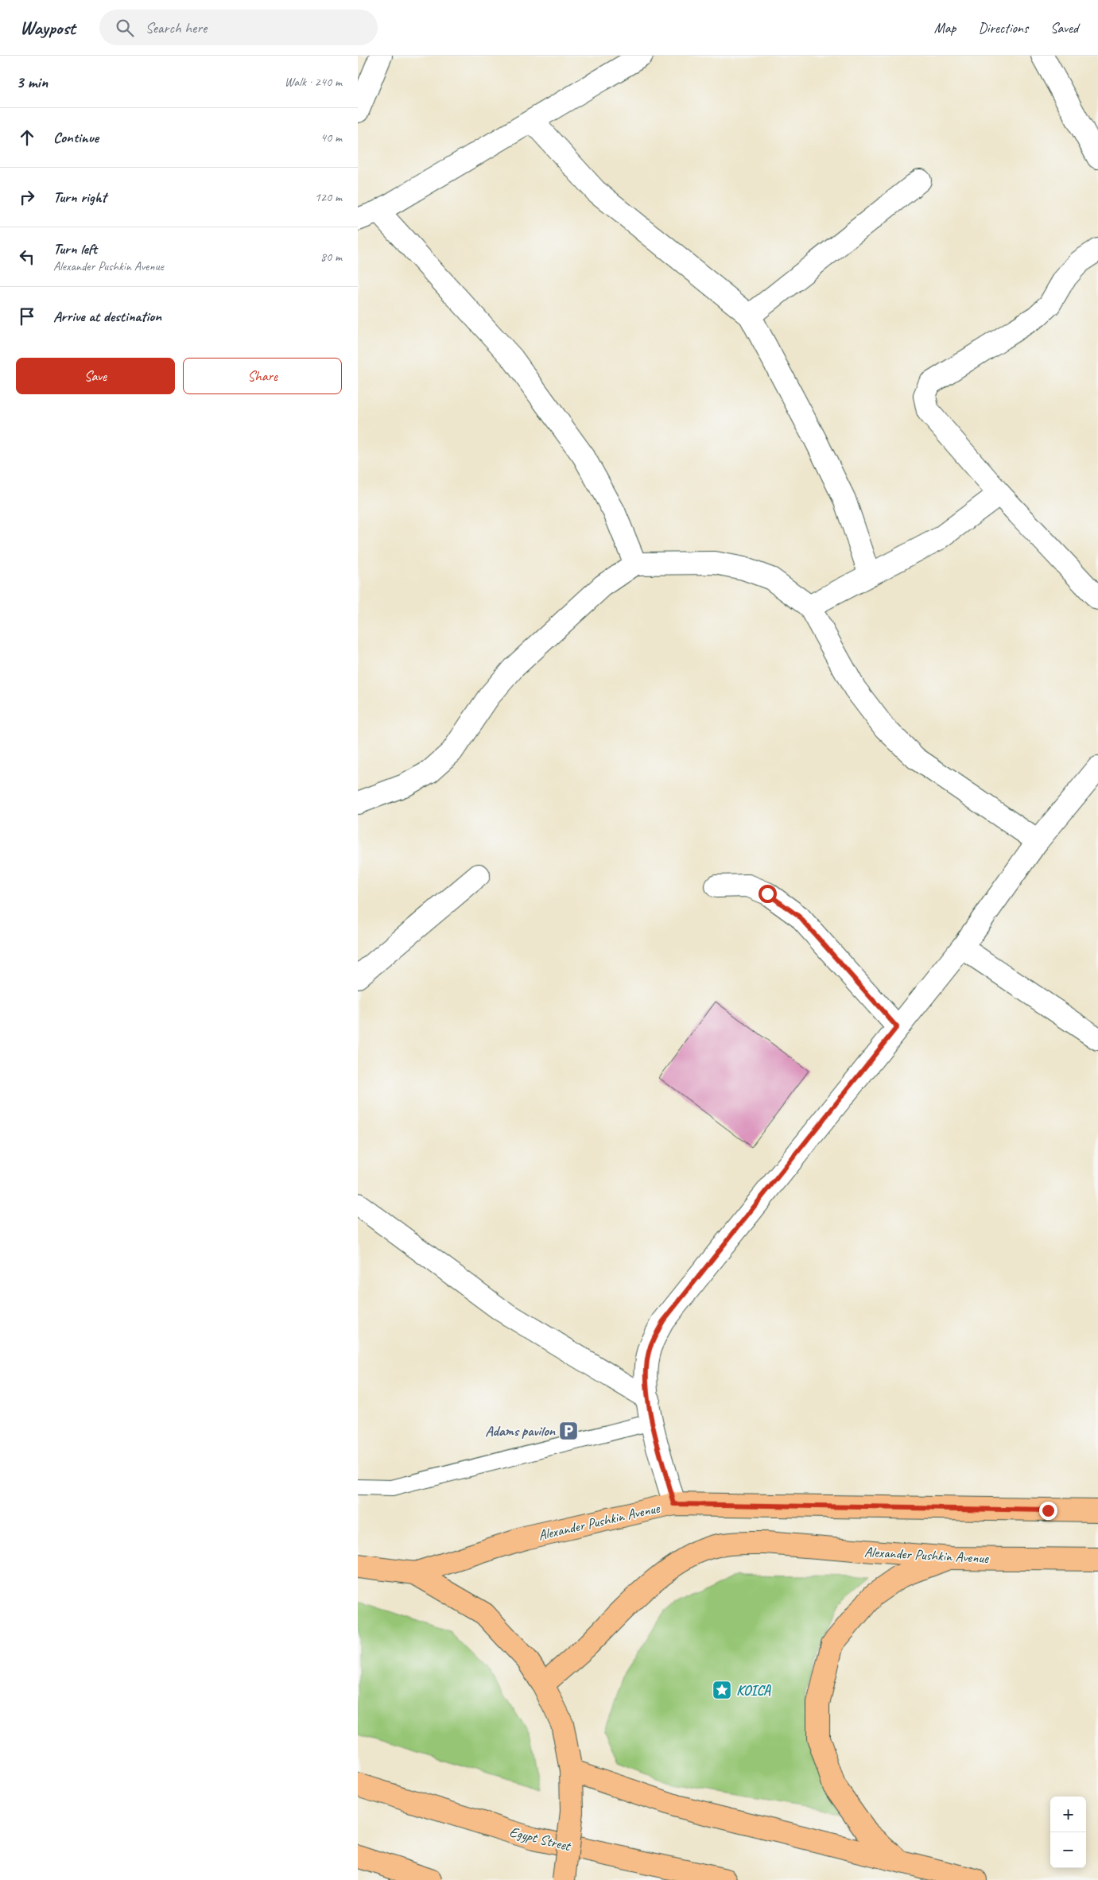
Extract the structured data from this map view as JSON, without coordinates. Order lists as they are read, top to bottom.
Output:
{
  "streets": {
    "main road": ["Alexander Pushkin Avenue", "Egypt Street"]
  },
  "places": {
    "parking": ["Adams pavilon"],
    "place": ["KOICA"]
  },
  "page": {
    "header": "Waypost",
    "search": "Search here",
    "nav": ["Map", "Directions", "Saved"],
    "heading": ["3 min", "Walk · 240 m"],
    "list": [
      ["Continue", "40 m"],
      ["Turn right", "120 m"],
      ["Turn left", "Alexander Pushkin Avenue", "80 m"],
      "Arrive at destination"
    ],
    "buttons": ["Save", "Share"],
    "map_buttons": ["+", "−"]
  }
}
